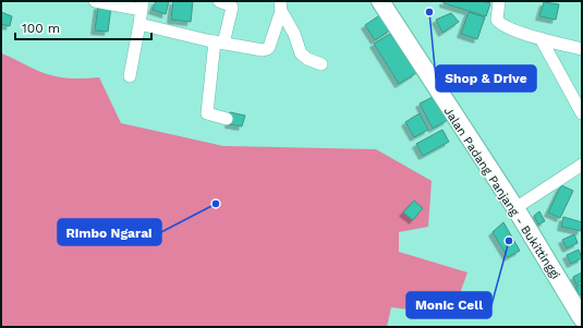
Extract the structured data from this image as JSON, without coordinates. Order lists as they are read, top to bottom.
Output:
{
  "streets": {
    "highway": ["Jalan Padang Panjang - Bukittinggi"]
  },
  "places": ["Shop & Drive", "Rimbo Ngarai", "Monic Cell"],
  "scale_bar": "100 m"
}
